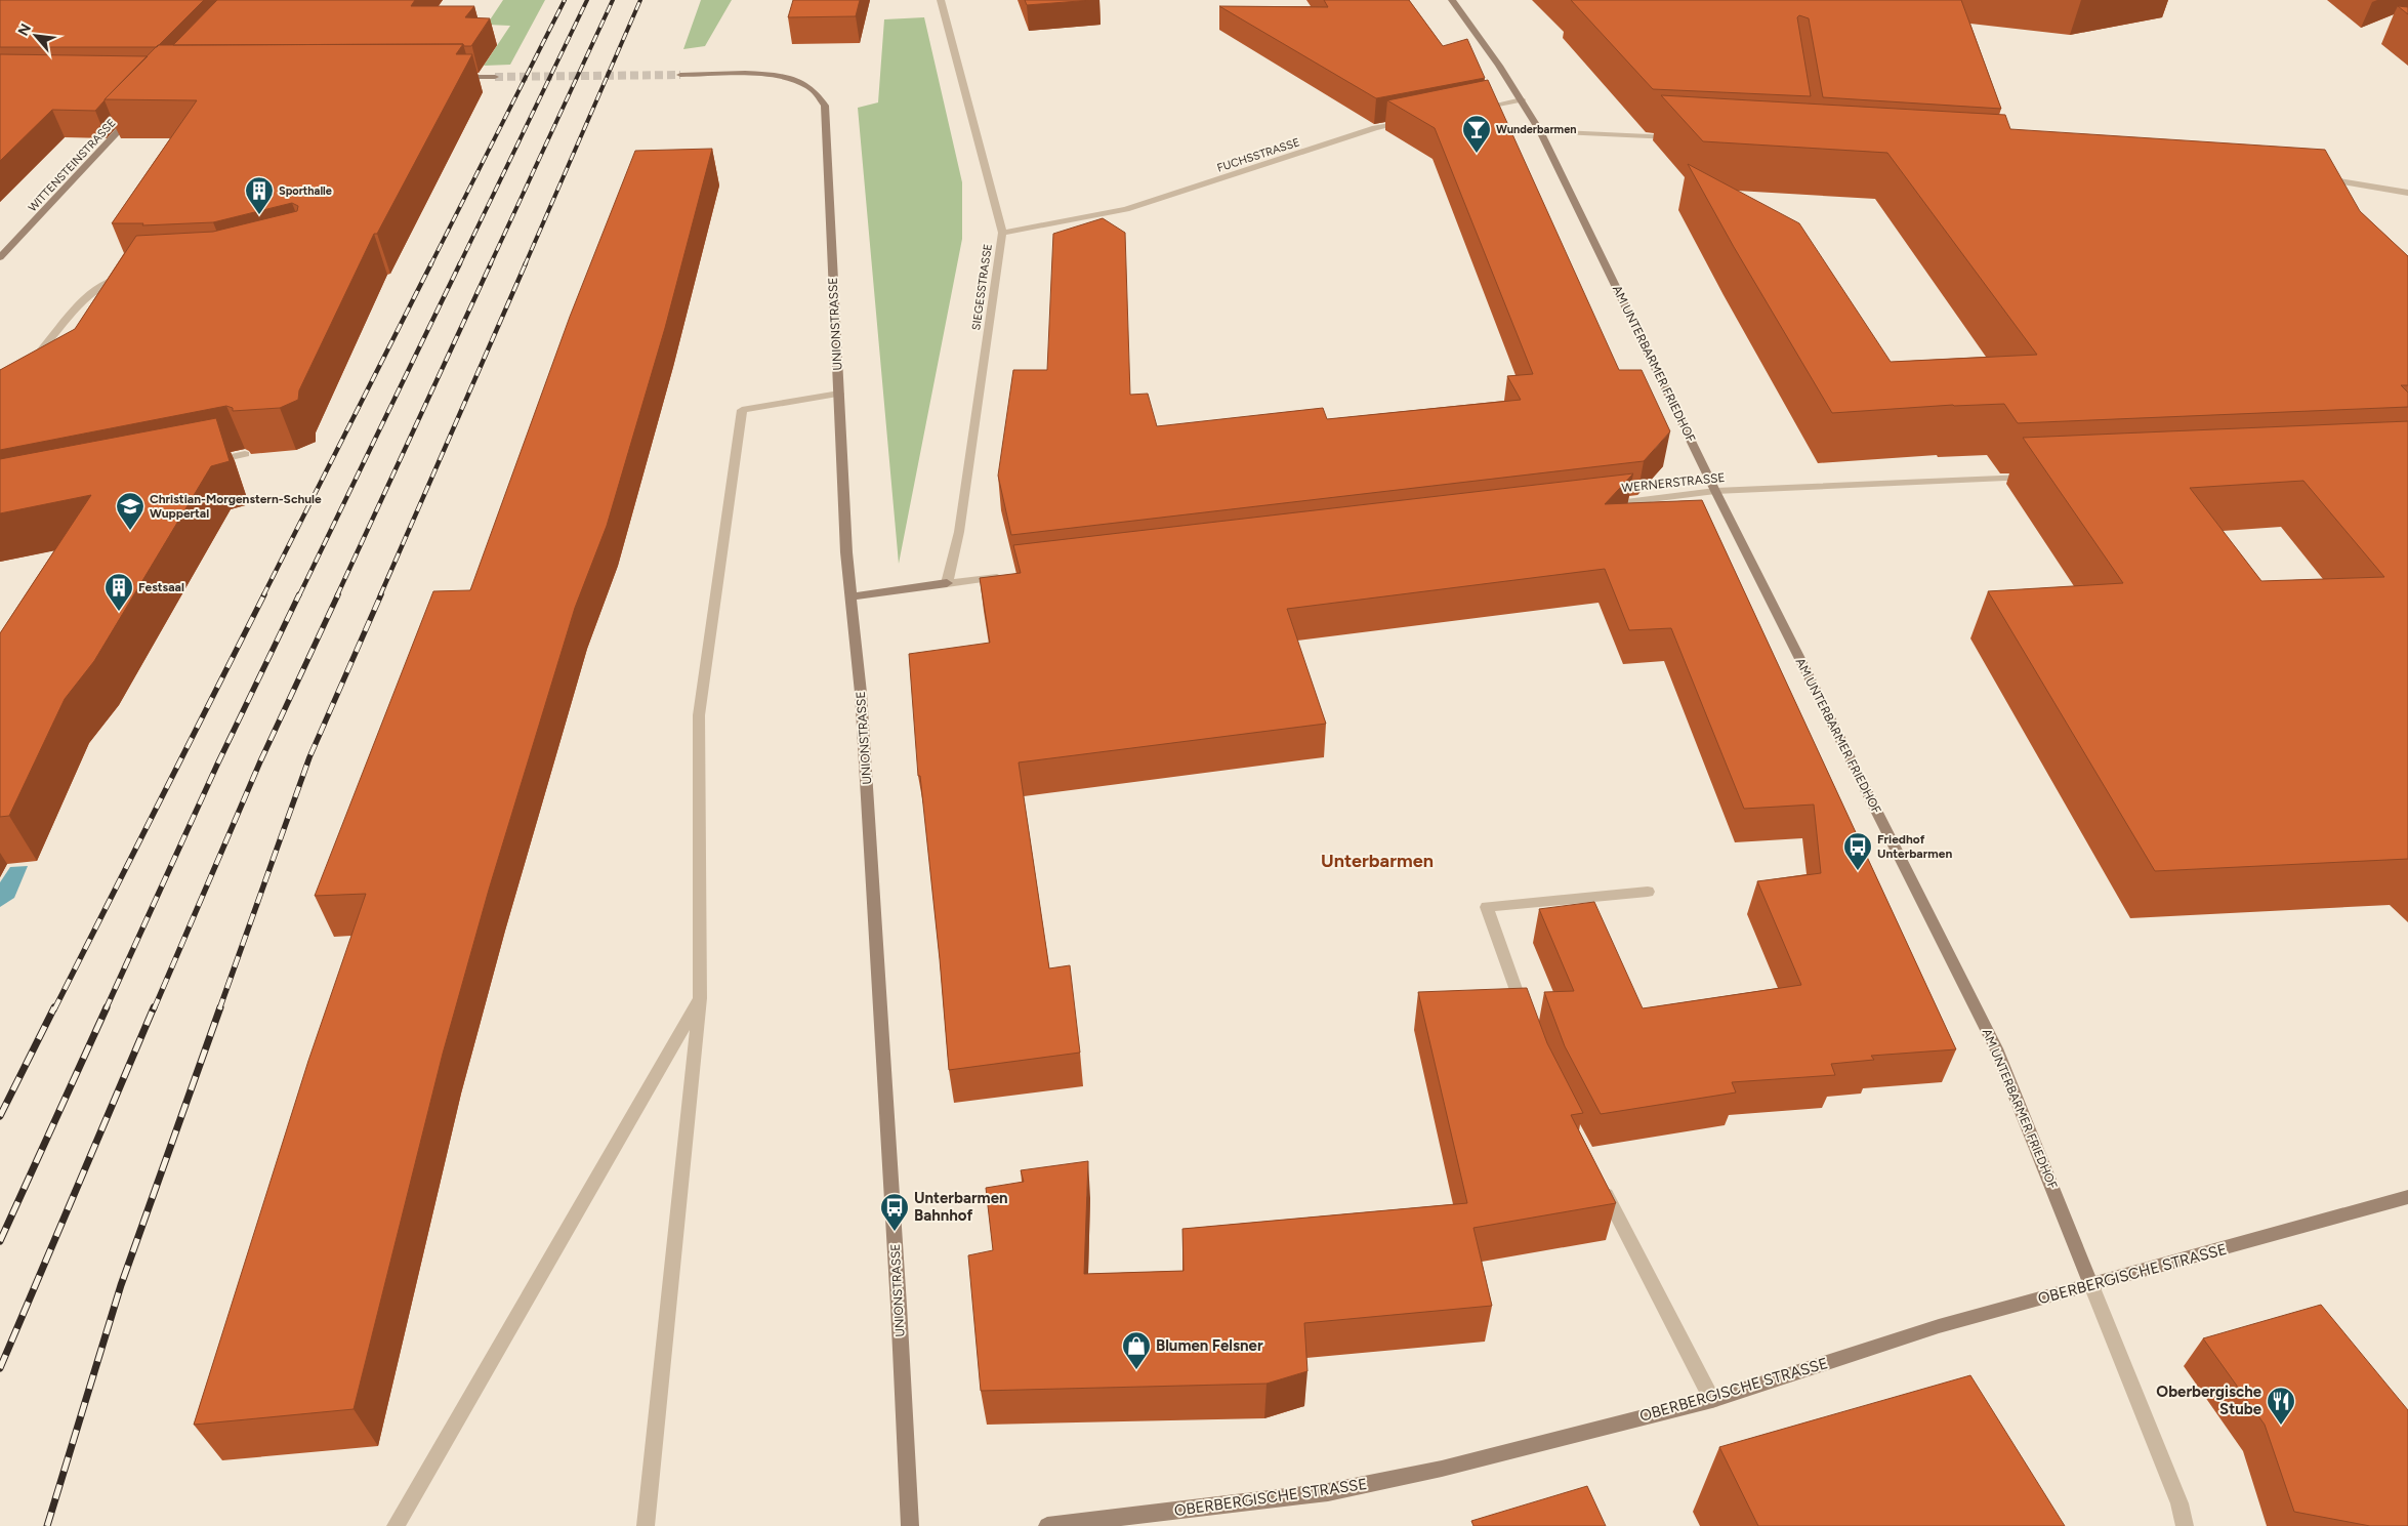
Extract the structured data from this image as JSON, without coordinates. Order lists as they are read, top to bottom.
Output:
{
  "streets": {
    "street": [
      "FUCHSSTRASSE",
      "WITTENSTEINSTRASSE",
      "SIEGESSTRASSE",
      "UNIONSTRASSE",
      "AM UNTERBARMER FRIEDHOF",
      "WERNERSTRASSE",
      "OBERBERGISCHE STRASSE"
    ]
  },
  "crossings": [
    ["FUCHSSTRASSE", "SIEGESSTRASSE"],
    ["AM UNTERBARMER FRIEDHOF", "WERNERSTRASSE"],
    ["AM UNTERBARMER FRIEDHOF", "OBERBERGISCHE STRASSE"]
  ],
  "districts": ["Unterbarmen"],
  "places": {
    "bar": ["Wunderbarmen"],
    "building": ["Sporthalle", "Festsaal"],
    "school or university": ["Christian-Morgenstern-Schule Wuppertal"],
    "bus stop": ["Friedhof Unterbarmen", "Unterbarmen Bahnhof"],
    "shop": ["Blumen Felsner"],
    "restaurant": ["Oberbergische Stube"]
  },
  "north": "top left"
}
